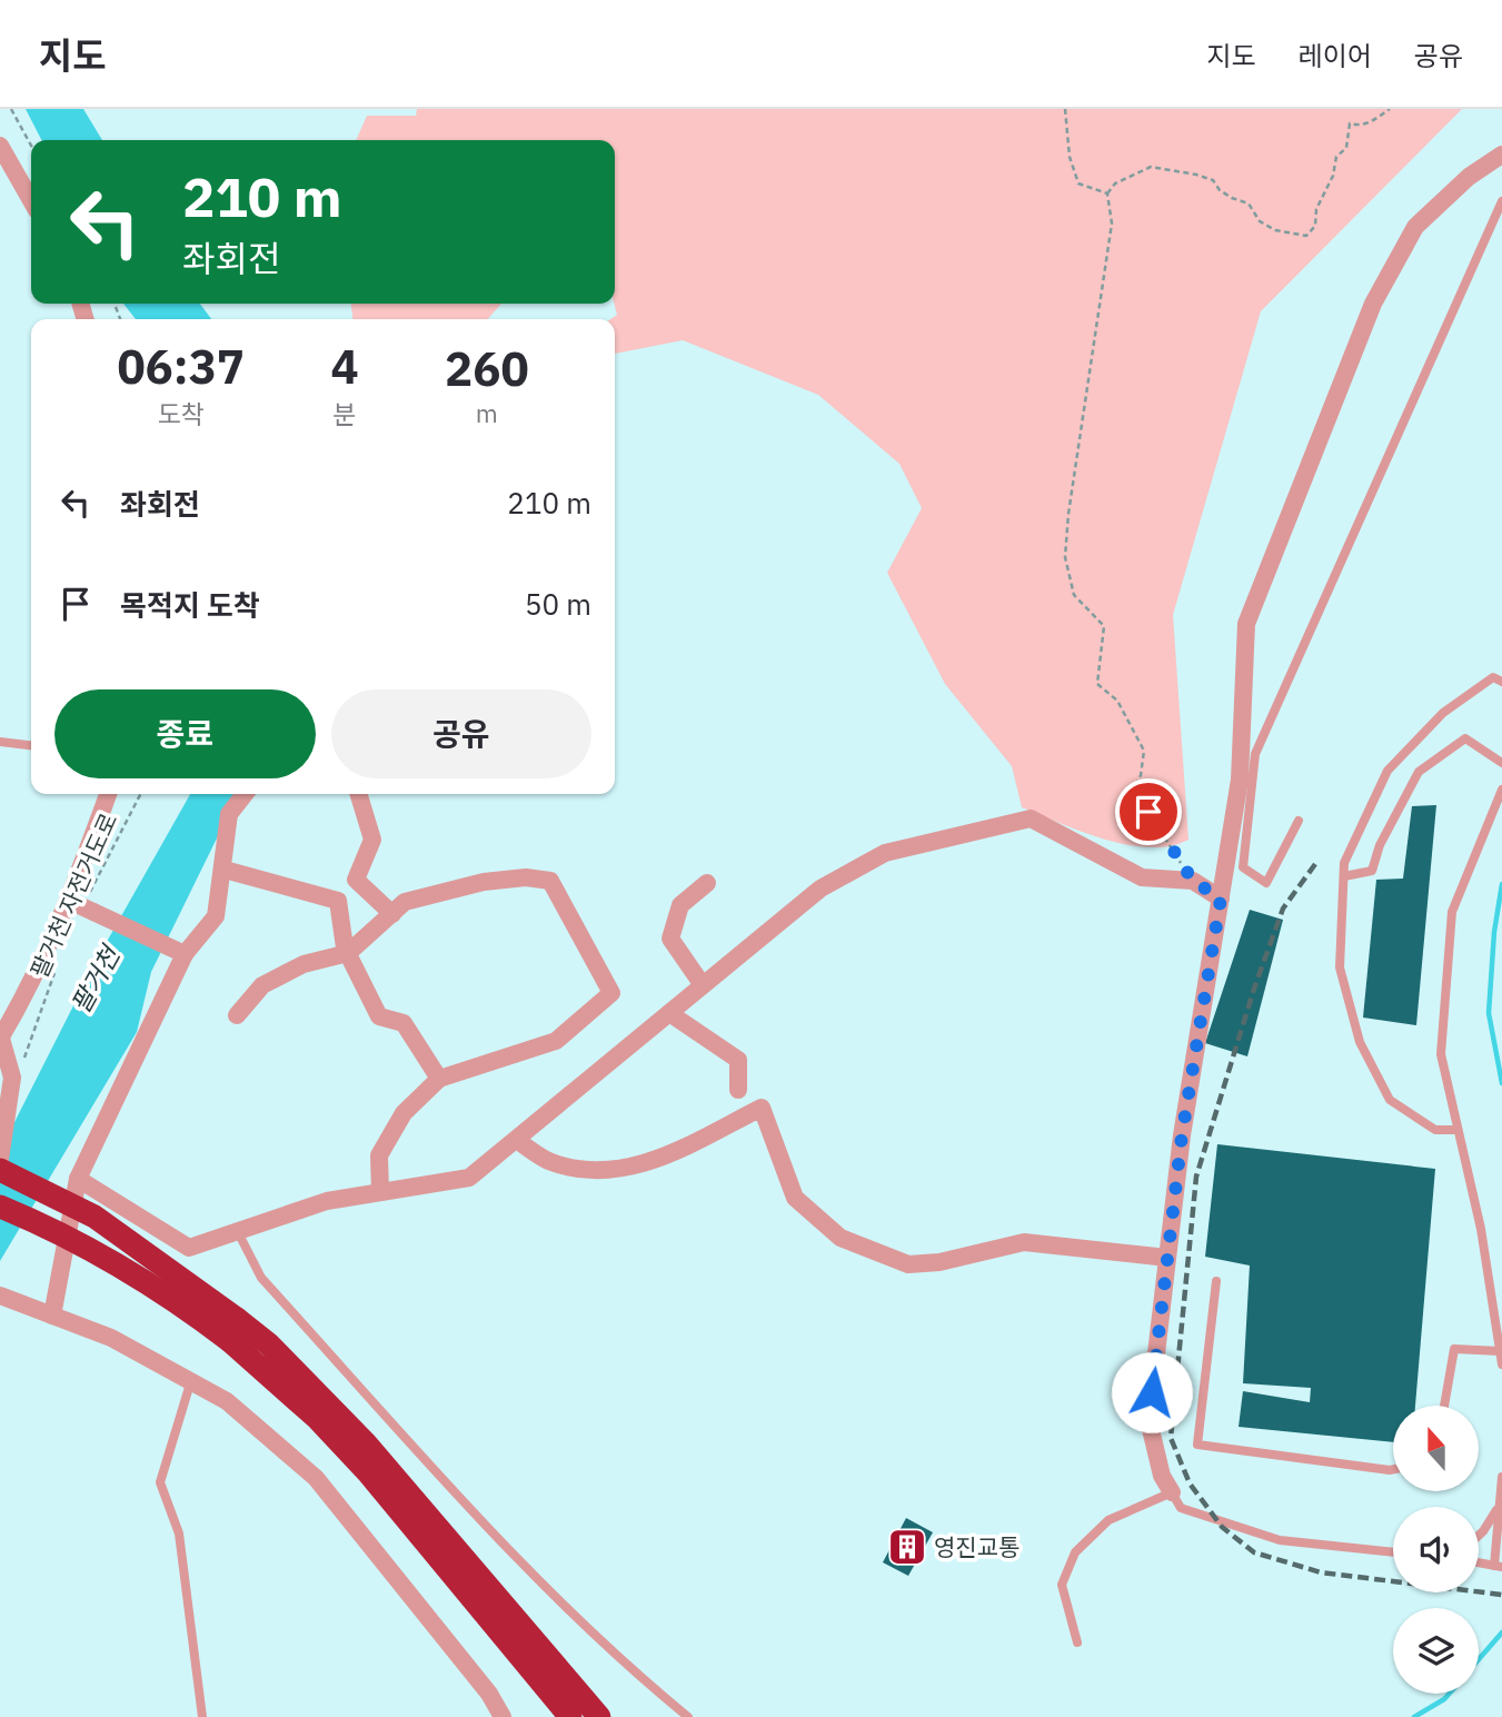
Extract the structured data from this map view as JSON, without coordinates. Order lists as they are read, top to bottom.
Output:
{
  "streets": {
    "path": ["팔거천 자전거도로"]
  },
  "water": ["팔거천"],
  "places": {
    "building": ["영진교통"]
  },
  "north": "top",
  "page": {
    "header": "지도",
    "nav": ["지도", "레이어", "공유"],
    "turn": ["210 m", "좌회전"],
    "eta": [
      "06:37",
      "도착",
      "4",
      "분",
      "260",
      "m"
    ],
    "list": [
      {
        "name": "좌회전",
        "value": "210 m"
      },
      {
        "name": "목적지 도착",
        "value": "50 m"
      }
    ],
    "buttons": ["종료", "공유"]
  }
}
